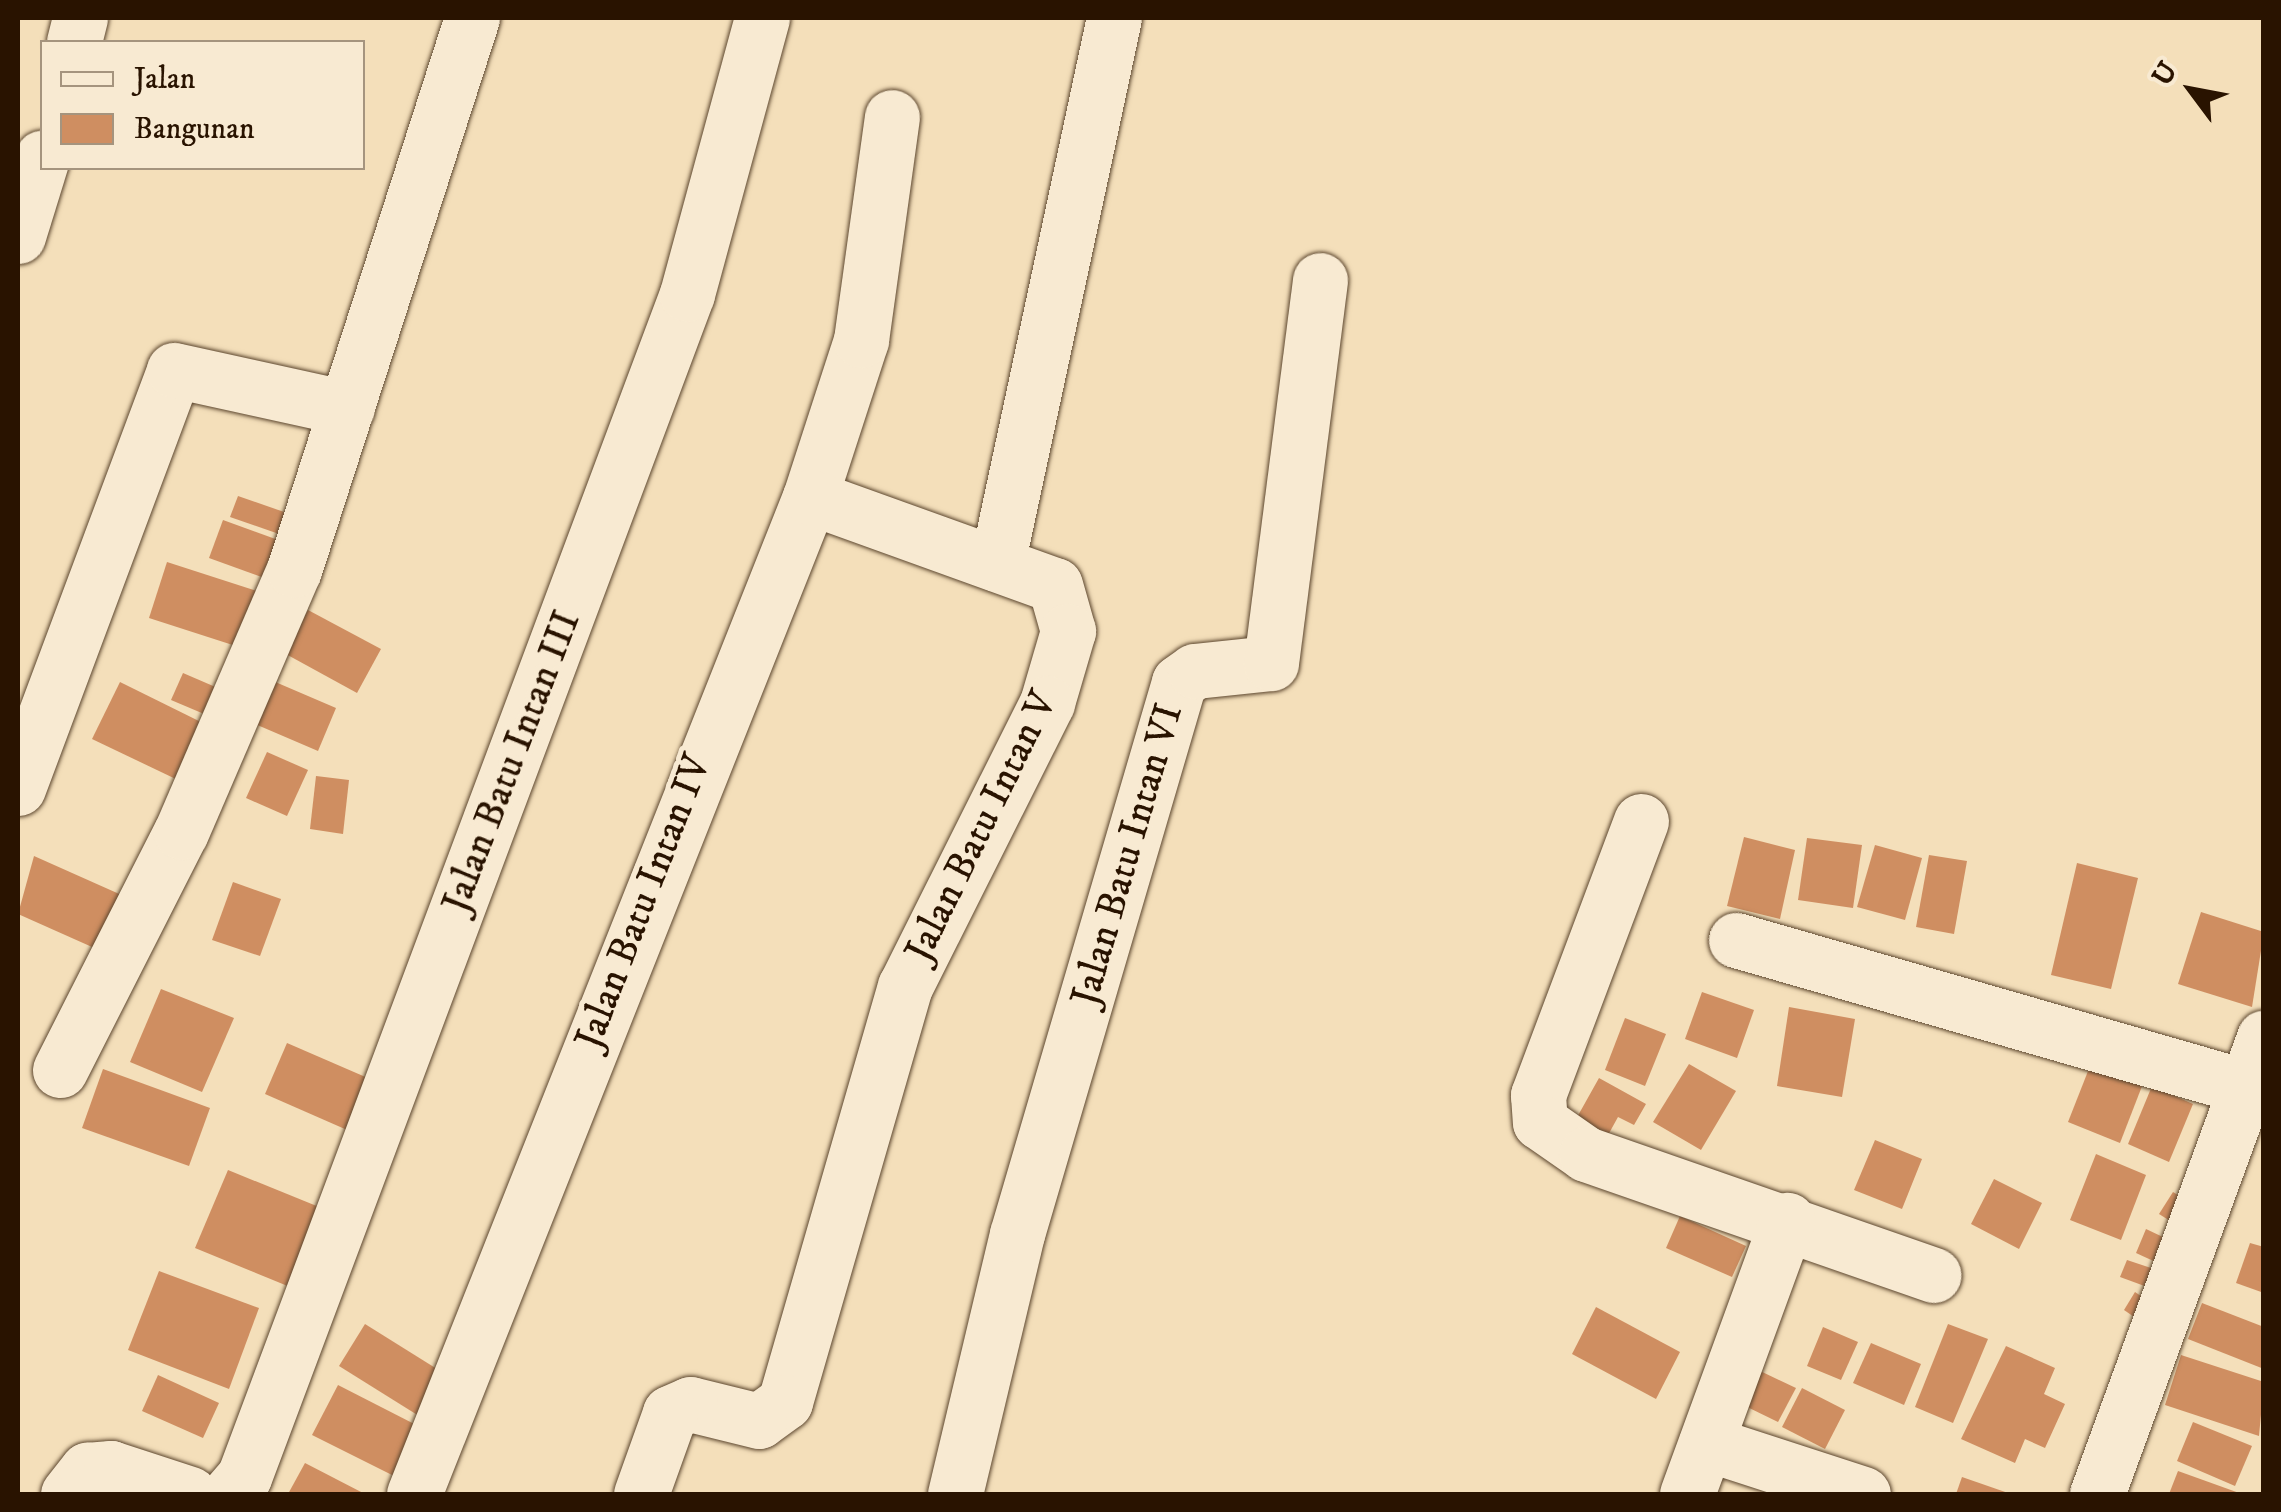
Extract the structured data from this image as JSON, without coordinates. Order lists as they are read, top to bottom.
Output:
{
  "streets": {
    "street": [
      "Jalan Batu Intan III",
      "Jalan Batu Intan V",
      "Jalan Batu Intan VI",
      "Jalan Batu Intan IV"
    ]
  },
  "legend": ["Jalan", "Bangunan"],
  "north": "top left"
}
